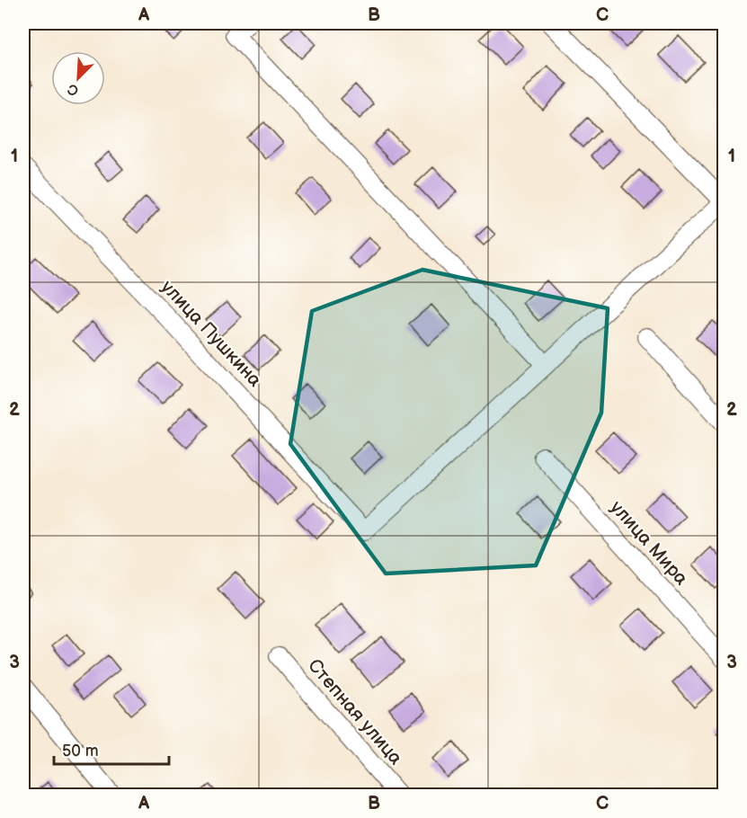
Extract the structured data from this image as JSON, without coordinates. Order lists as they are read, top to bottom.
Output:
{
  "streets": {
    "street": ["улица Пушкина", "улица Мира", "Степная улица"]
  },
  "scale_bar": "50 m",
  "north": "bottom left",
  "grid": {
    "columns": ["A", "B", "C"],
    "rows": ["1", "2", "3"]
  }
}
